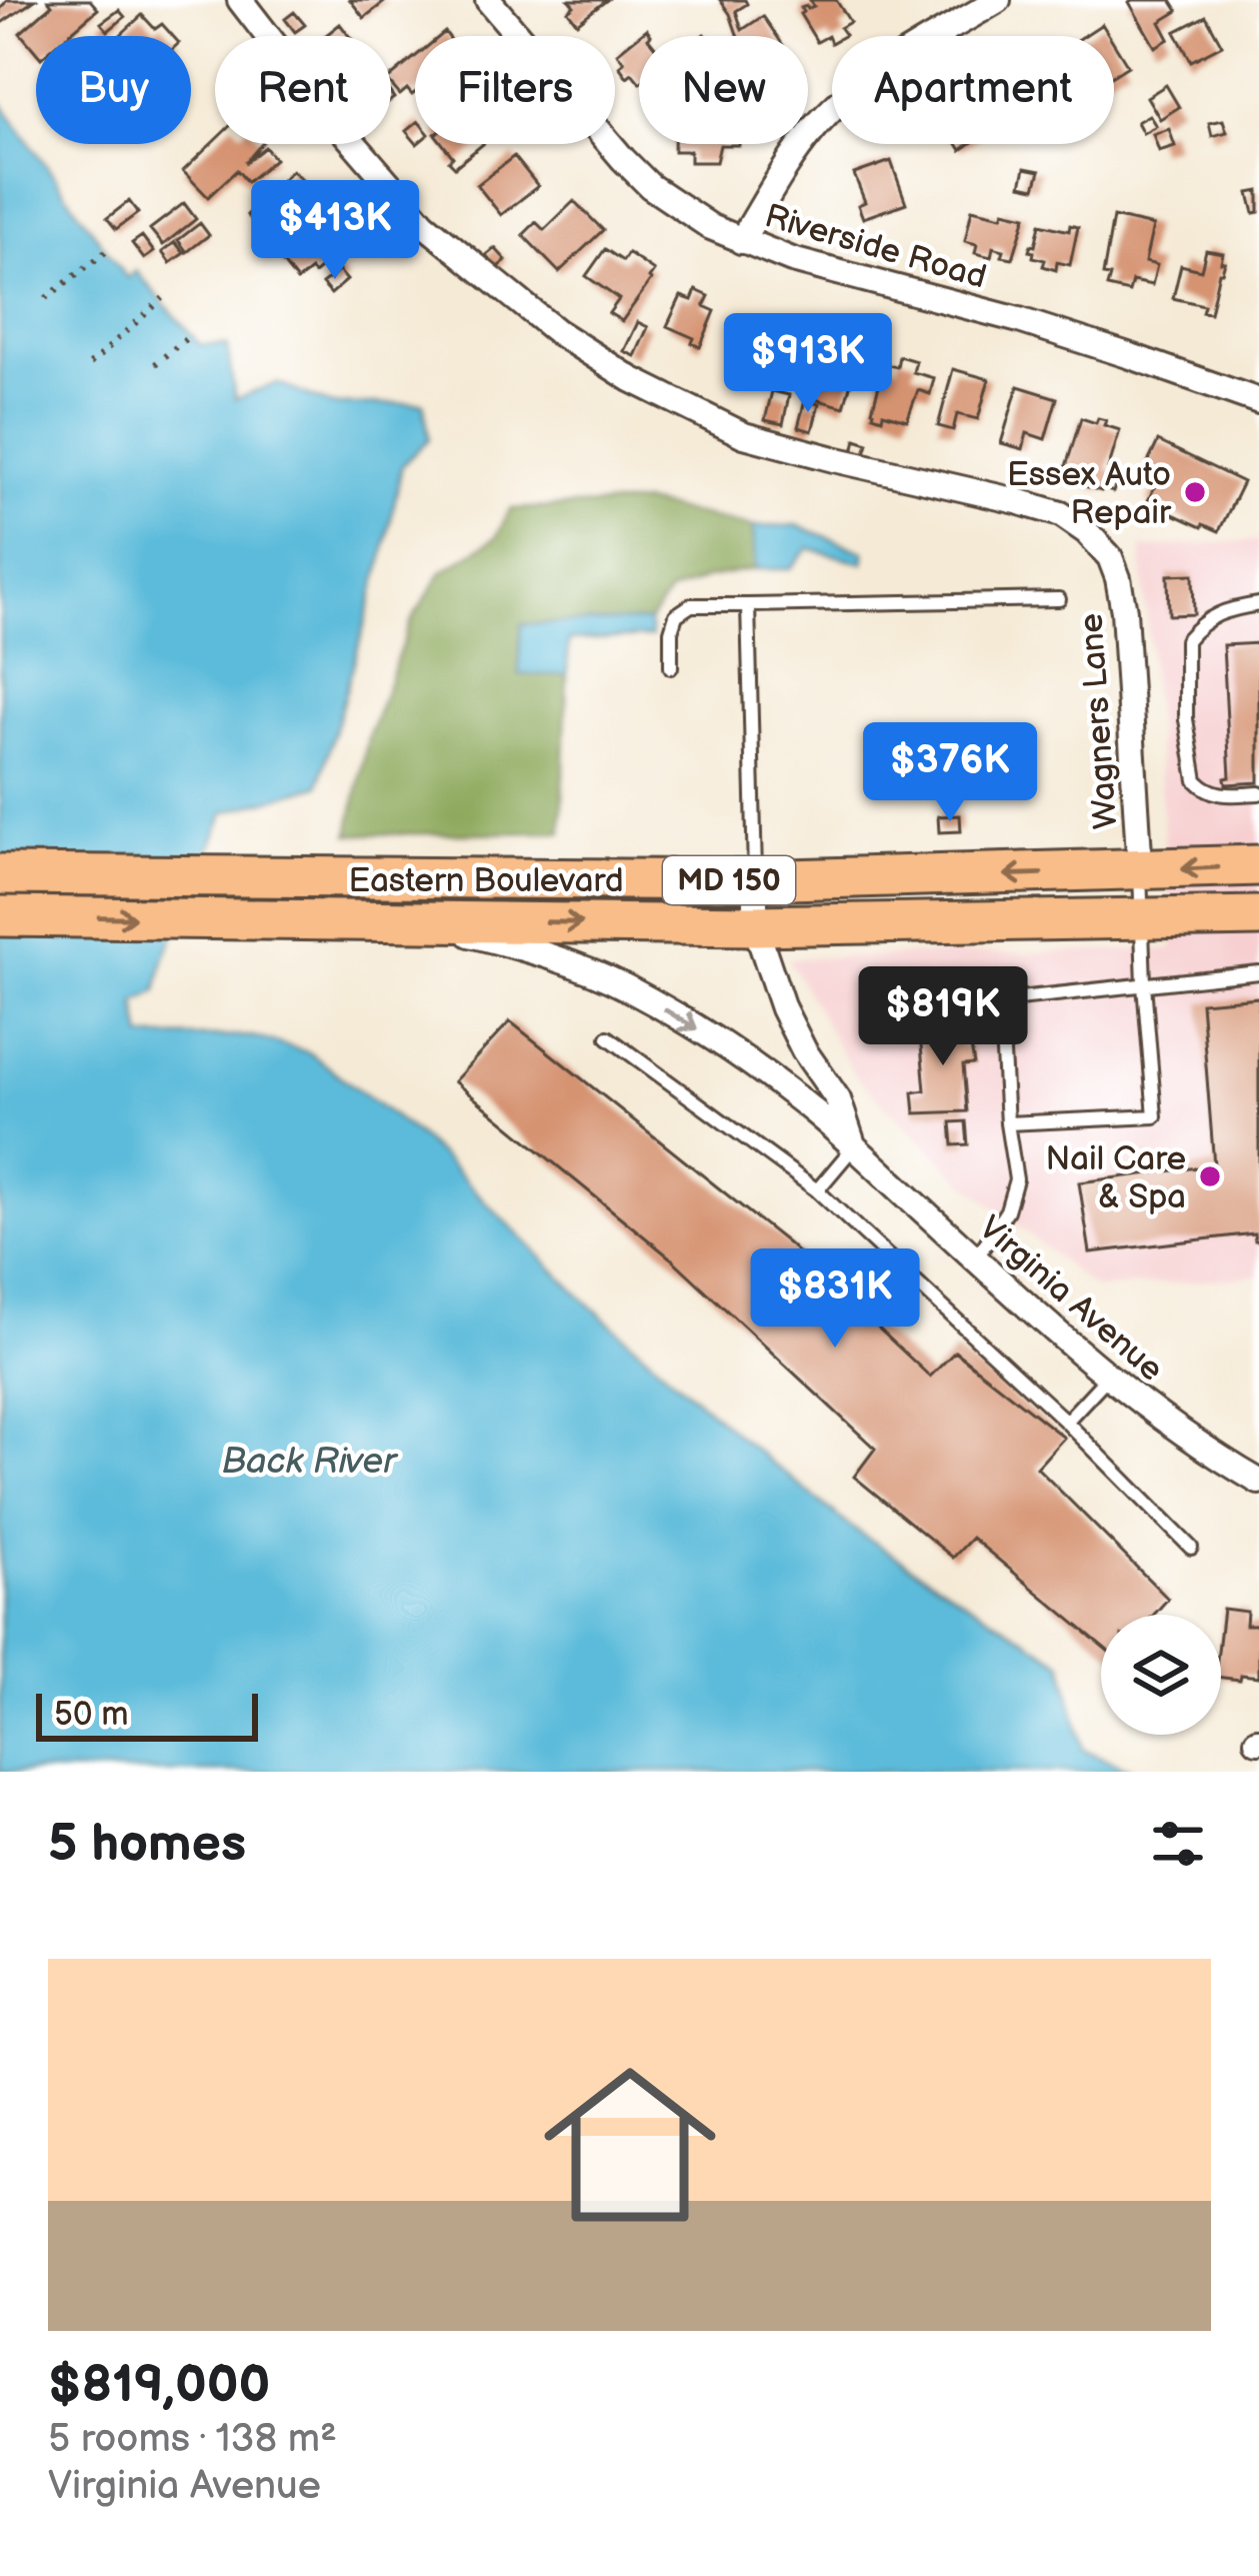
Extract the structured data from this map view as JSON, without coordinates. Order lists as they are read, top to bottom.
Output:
{
  "streets": {
    "main road": ["Eastern Boulevard", "MD 150"],
    "street": ["Riverside Road", "Wagners Lane", "Virginia Avenue"]
  },
  "crossings": [
    ["Wagners Lane", "Eastern Boulevard"],
    ["Eastern Boulevard", "Virginia Avenue"]
  ],
  "one_way": ["Virginia Avenue"],
  "water": ["Back River"],
  "places": ["Essex Auto Repair", "Nail Care & Spa"],
  "scale_bar": "50 m",
  "page": {
    "chip": [
      "Buy",
      "Rent",
      "Filters",
      "New",
      "Apartment"
    ],
    "price": [
      "$413K",
      "$913K",
      "$376K",
      "$819K",
      "$831K"
    ],
    "scale": "50 m",
    "heading": "5 homes",
    "list": [
      {
        "name": "$819,000",
        "note": "5 rooms · 138 m² · Virginia Avenue"
      }
    ]
  }
}
